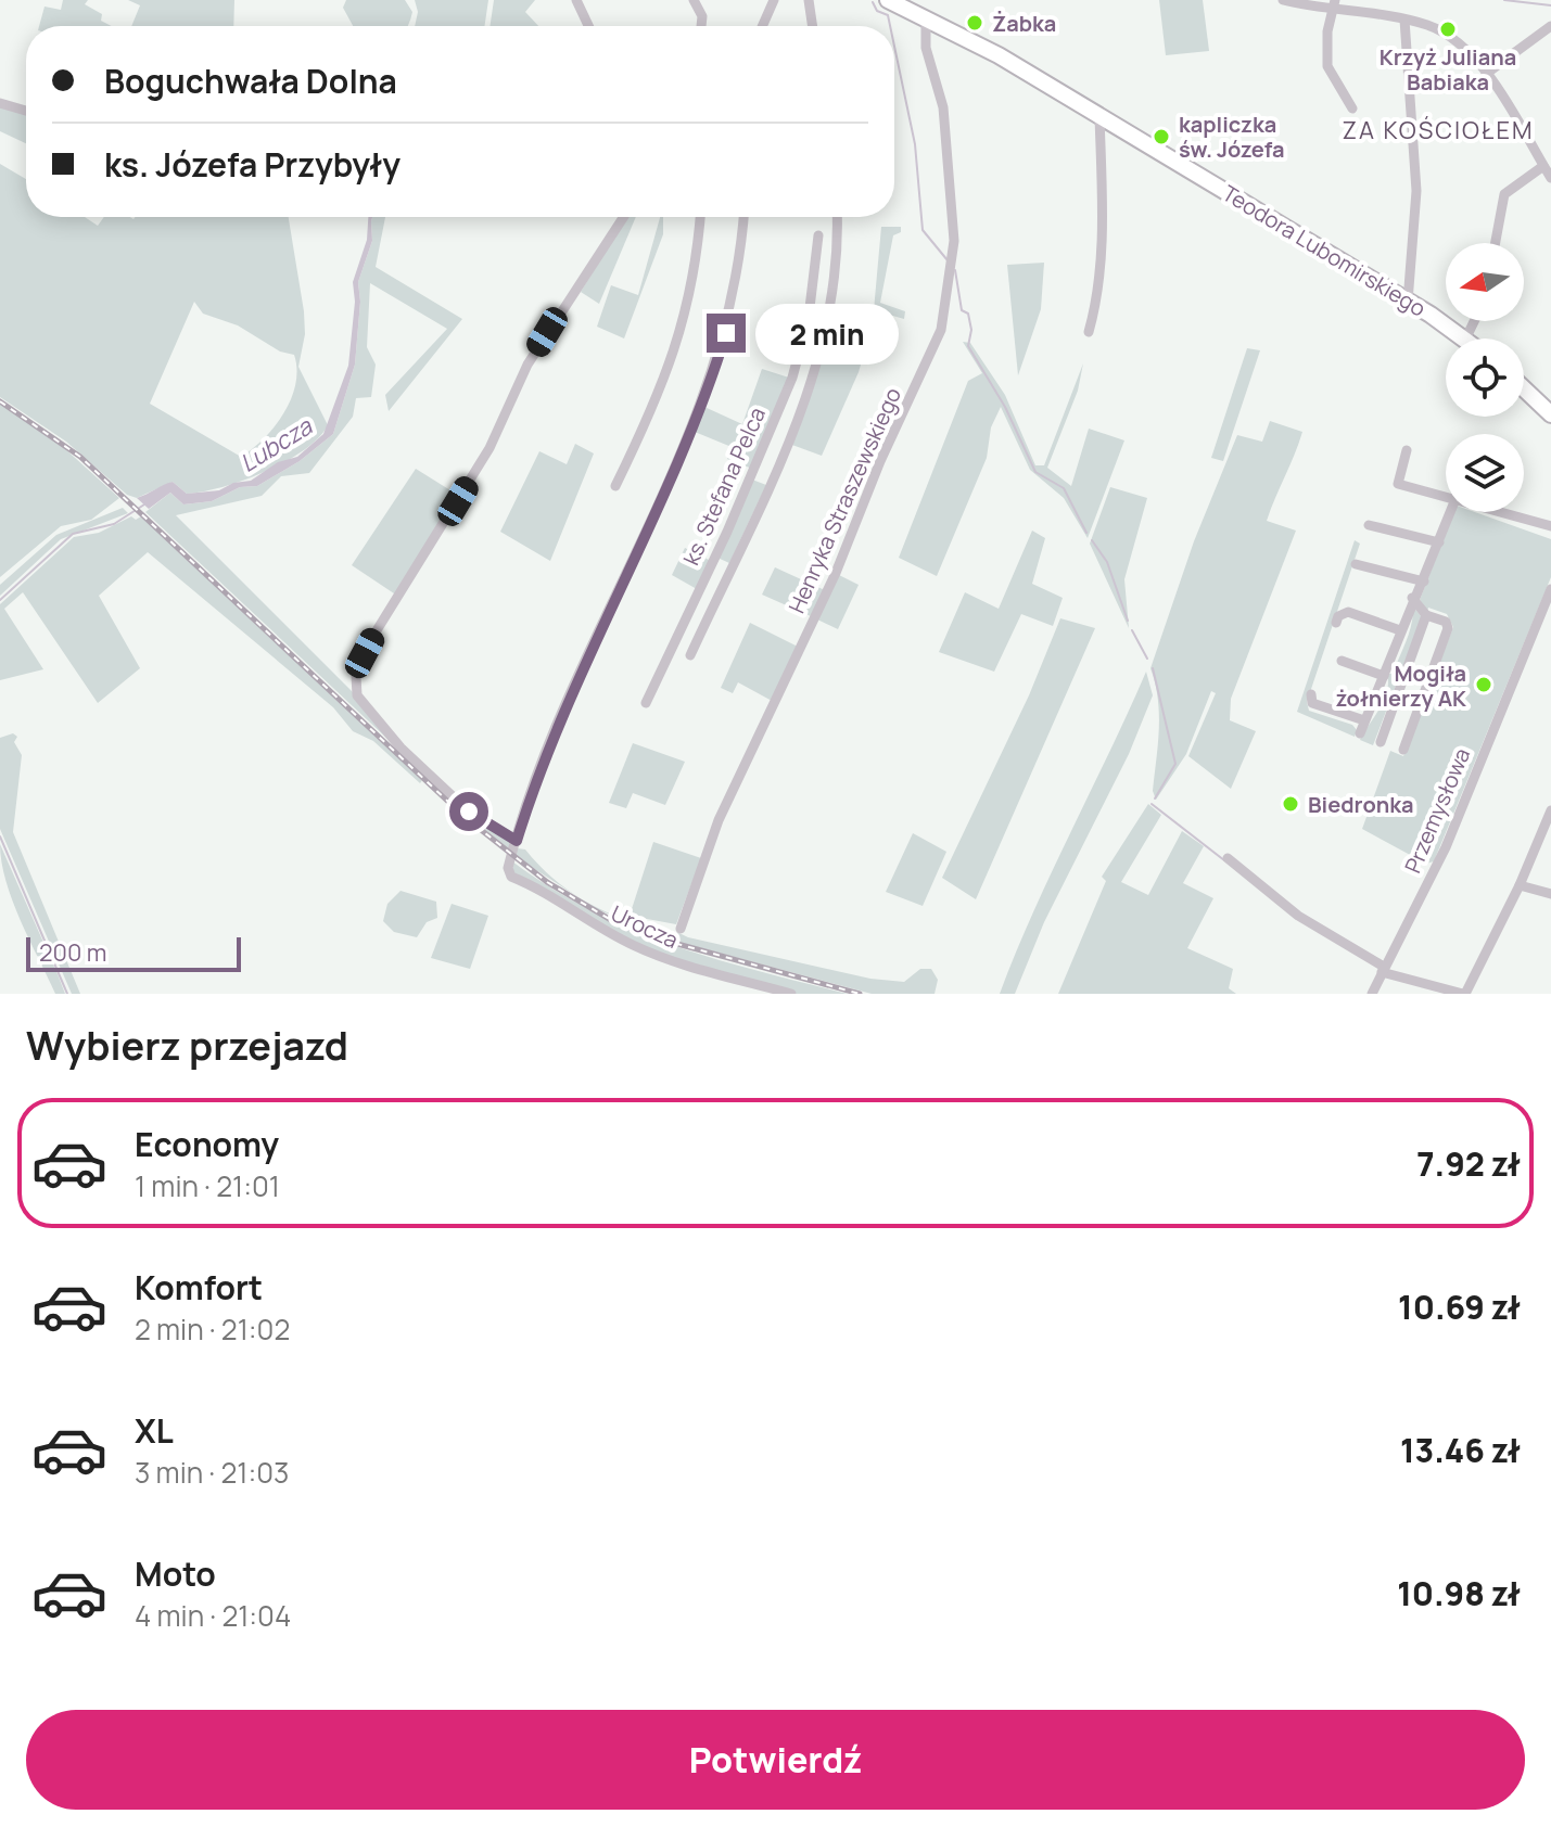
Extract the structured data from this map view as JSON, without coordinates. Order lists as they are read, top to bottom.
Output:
{
  "streets": {
    "highway": ["Teodora Lubomirskiego"],
    "street": [
      "ks. Stefana Pelca",
      "Henryka Straszewskiego",
      "Przemysłowa",
      "Urocza"
    ]
  },
  "crossings": [
    ["Teodora Lubomirskiego", "Henryka Straszewskiego"]
  ],
  "districts": ["ZA KOŚCIOŁEM"],
  "water": ["Lubcza"],
  "places": [
    "Żabka",
    "Krzyż Juliana Babiaka",
    "kapliczka św. Józefa",
    "Mogiła żołnierzy AK",
    "Biedronka"
  ],
  "scale_bar": "200 m",
  "north": "left",
  "page": {
    "banner": ["Boguchwała Dolna", "ks. Józefa Przybyły"],
    "bubble": "2 min",
    "scale": "200 m",
    "heading": "Wybierz przejazd",
    "list": [
      {
        "name": "Economy",
        "note": "1 min · 21:01",
        "value": "7.92 zł"
      },
      {
        "name": "Komfort",
        "note": "2 min · 21:02",
        "value": "10.69 zł"
      },
      {
        "name": "XL",
        "note": "3 min · 21:03",
        "value": "13.46 zł"
      },
      {
        "name": "Moto",
        "note": "4 min · 21:04",
        "value": "10.98 zł"
      }
    ],
    "buttons": "Potwierdź"
  }
}
